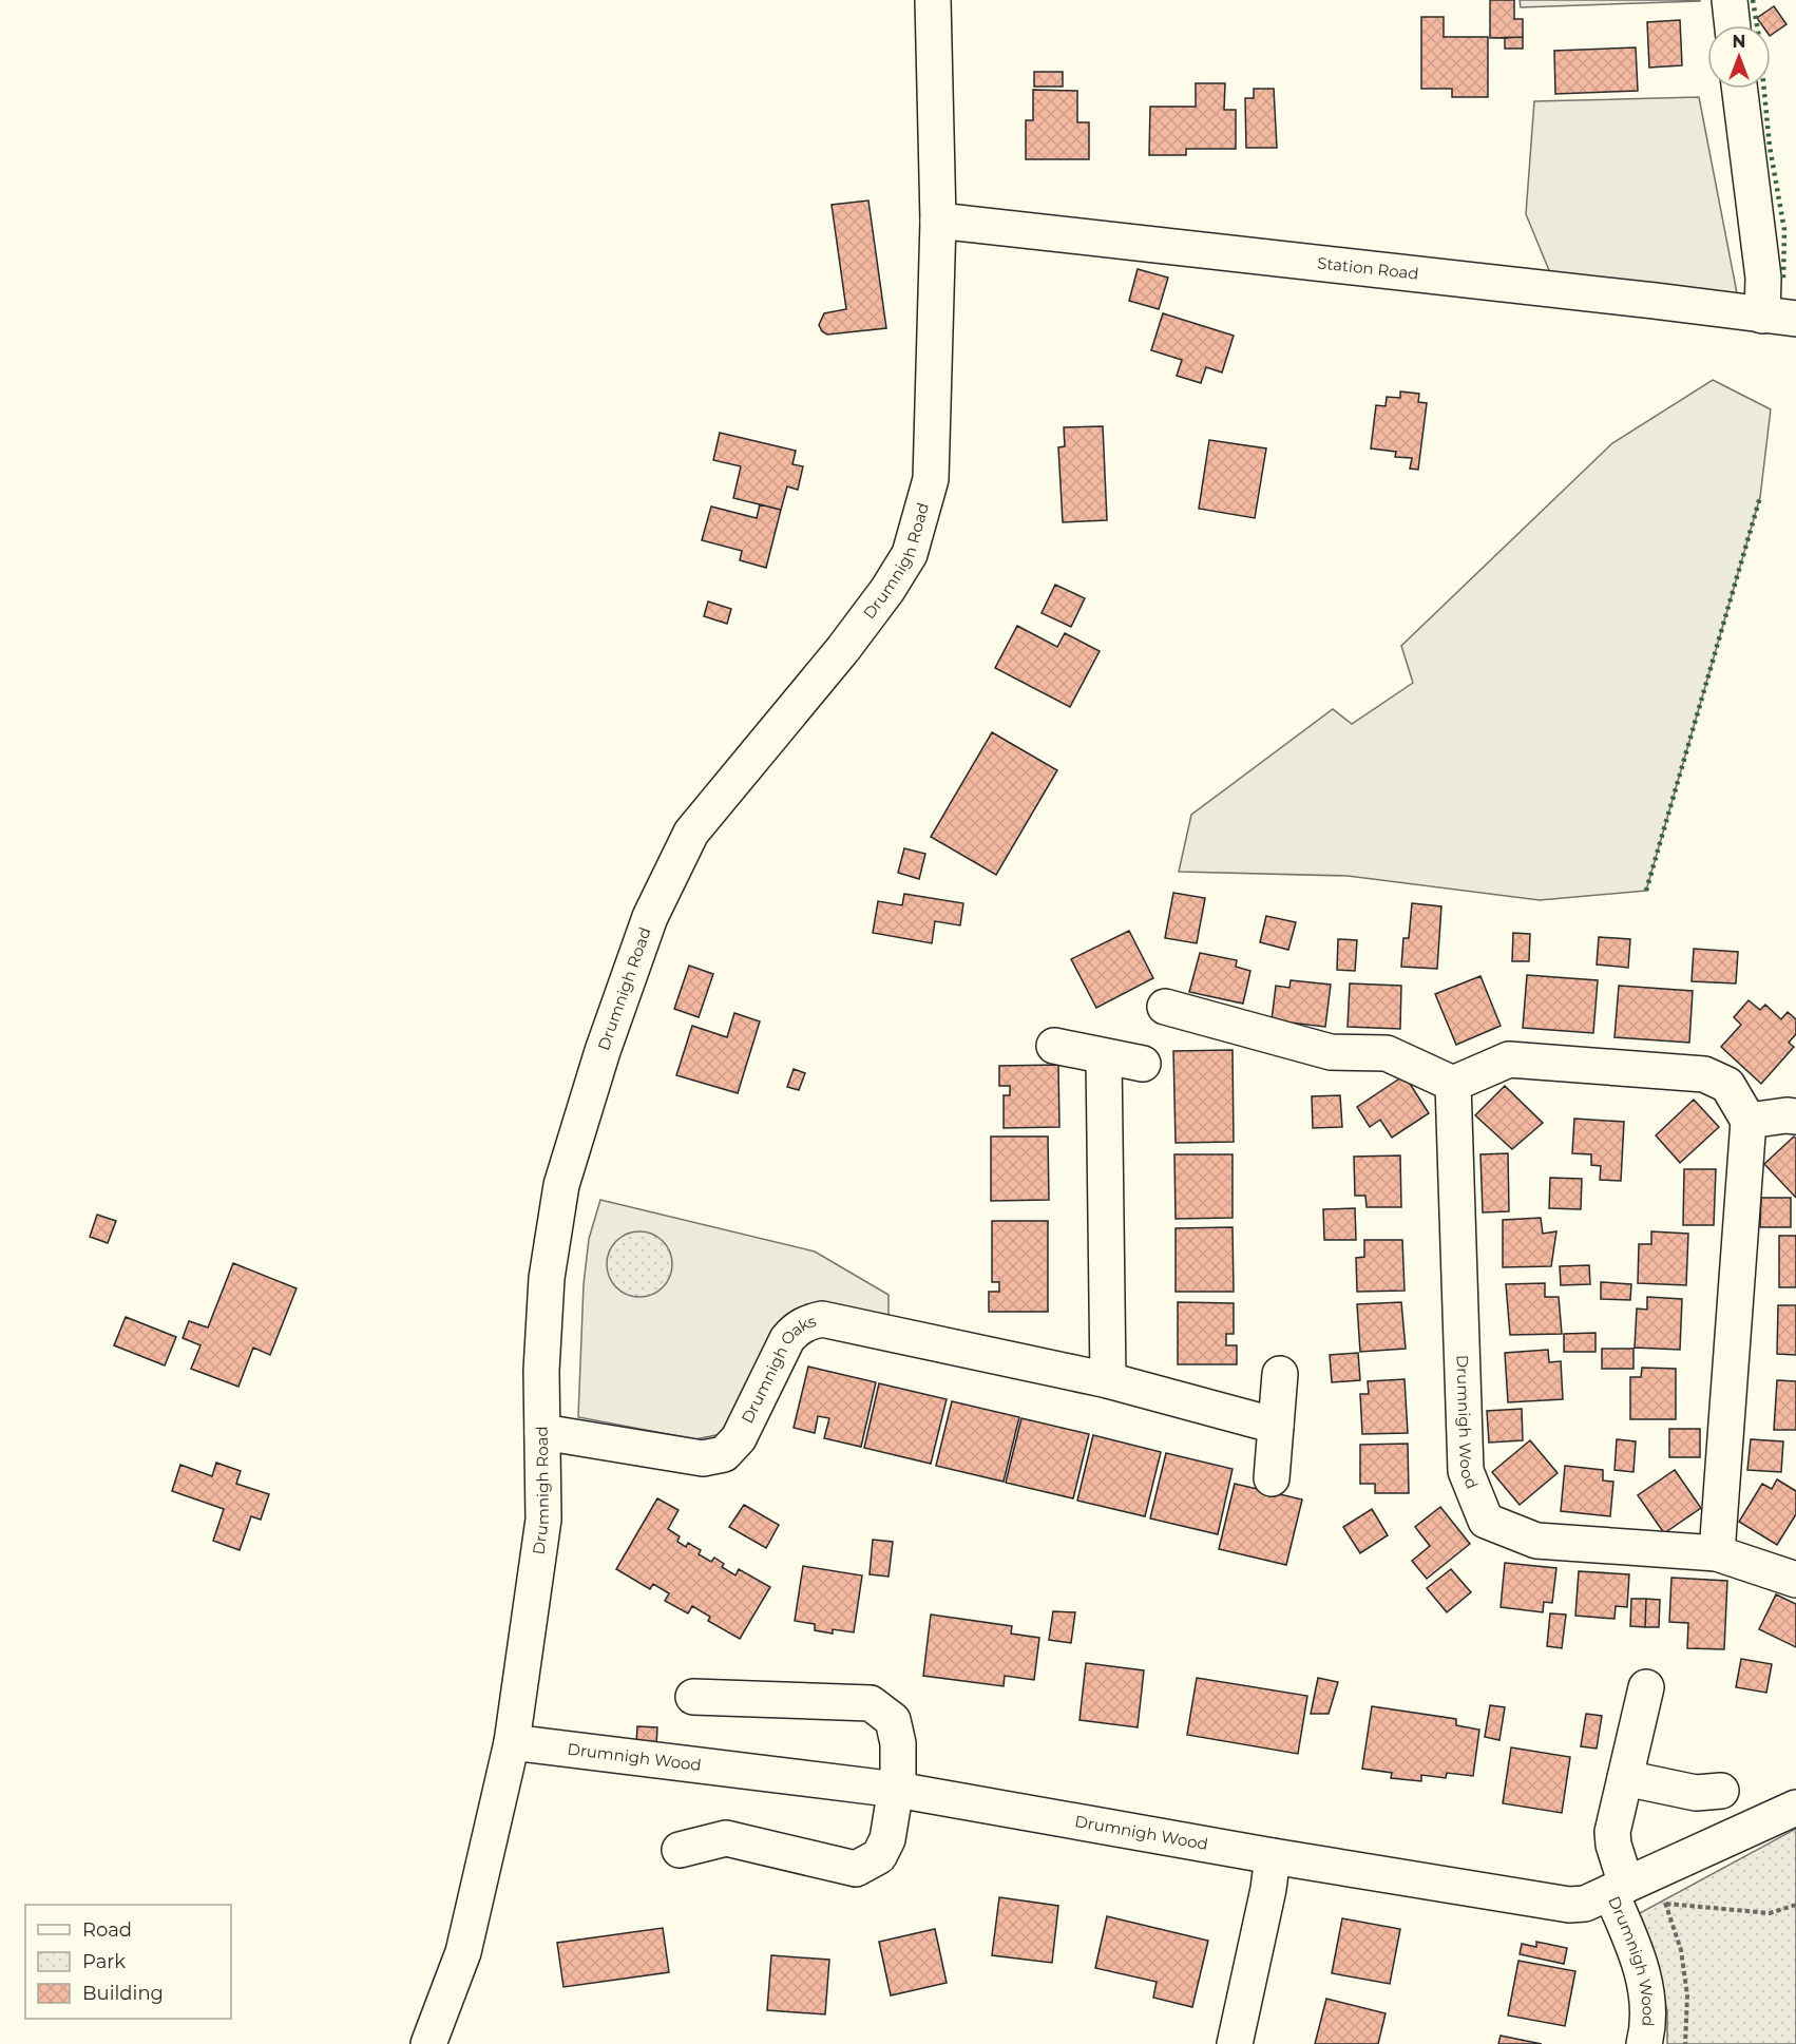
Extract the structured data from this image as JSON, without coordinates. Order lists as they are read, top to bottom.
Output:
{
  "streets": {
    "street": [
      "Station Road",
      "Drumnigh Road",
      "Drumnigh Oaks",
      "Drumnigh Wood"
    ]
  },
  "crossings": [
    ["Station Road", "Drumnigh Road"],
    ["Drumnigh Road", "Drumnigh Oaks"],
    ["Drumnigh Road", "Drumnigh Wood"]
  ],
  "legend": ["Road", "Park", "Building"],
  "north": "top"
}
